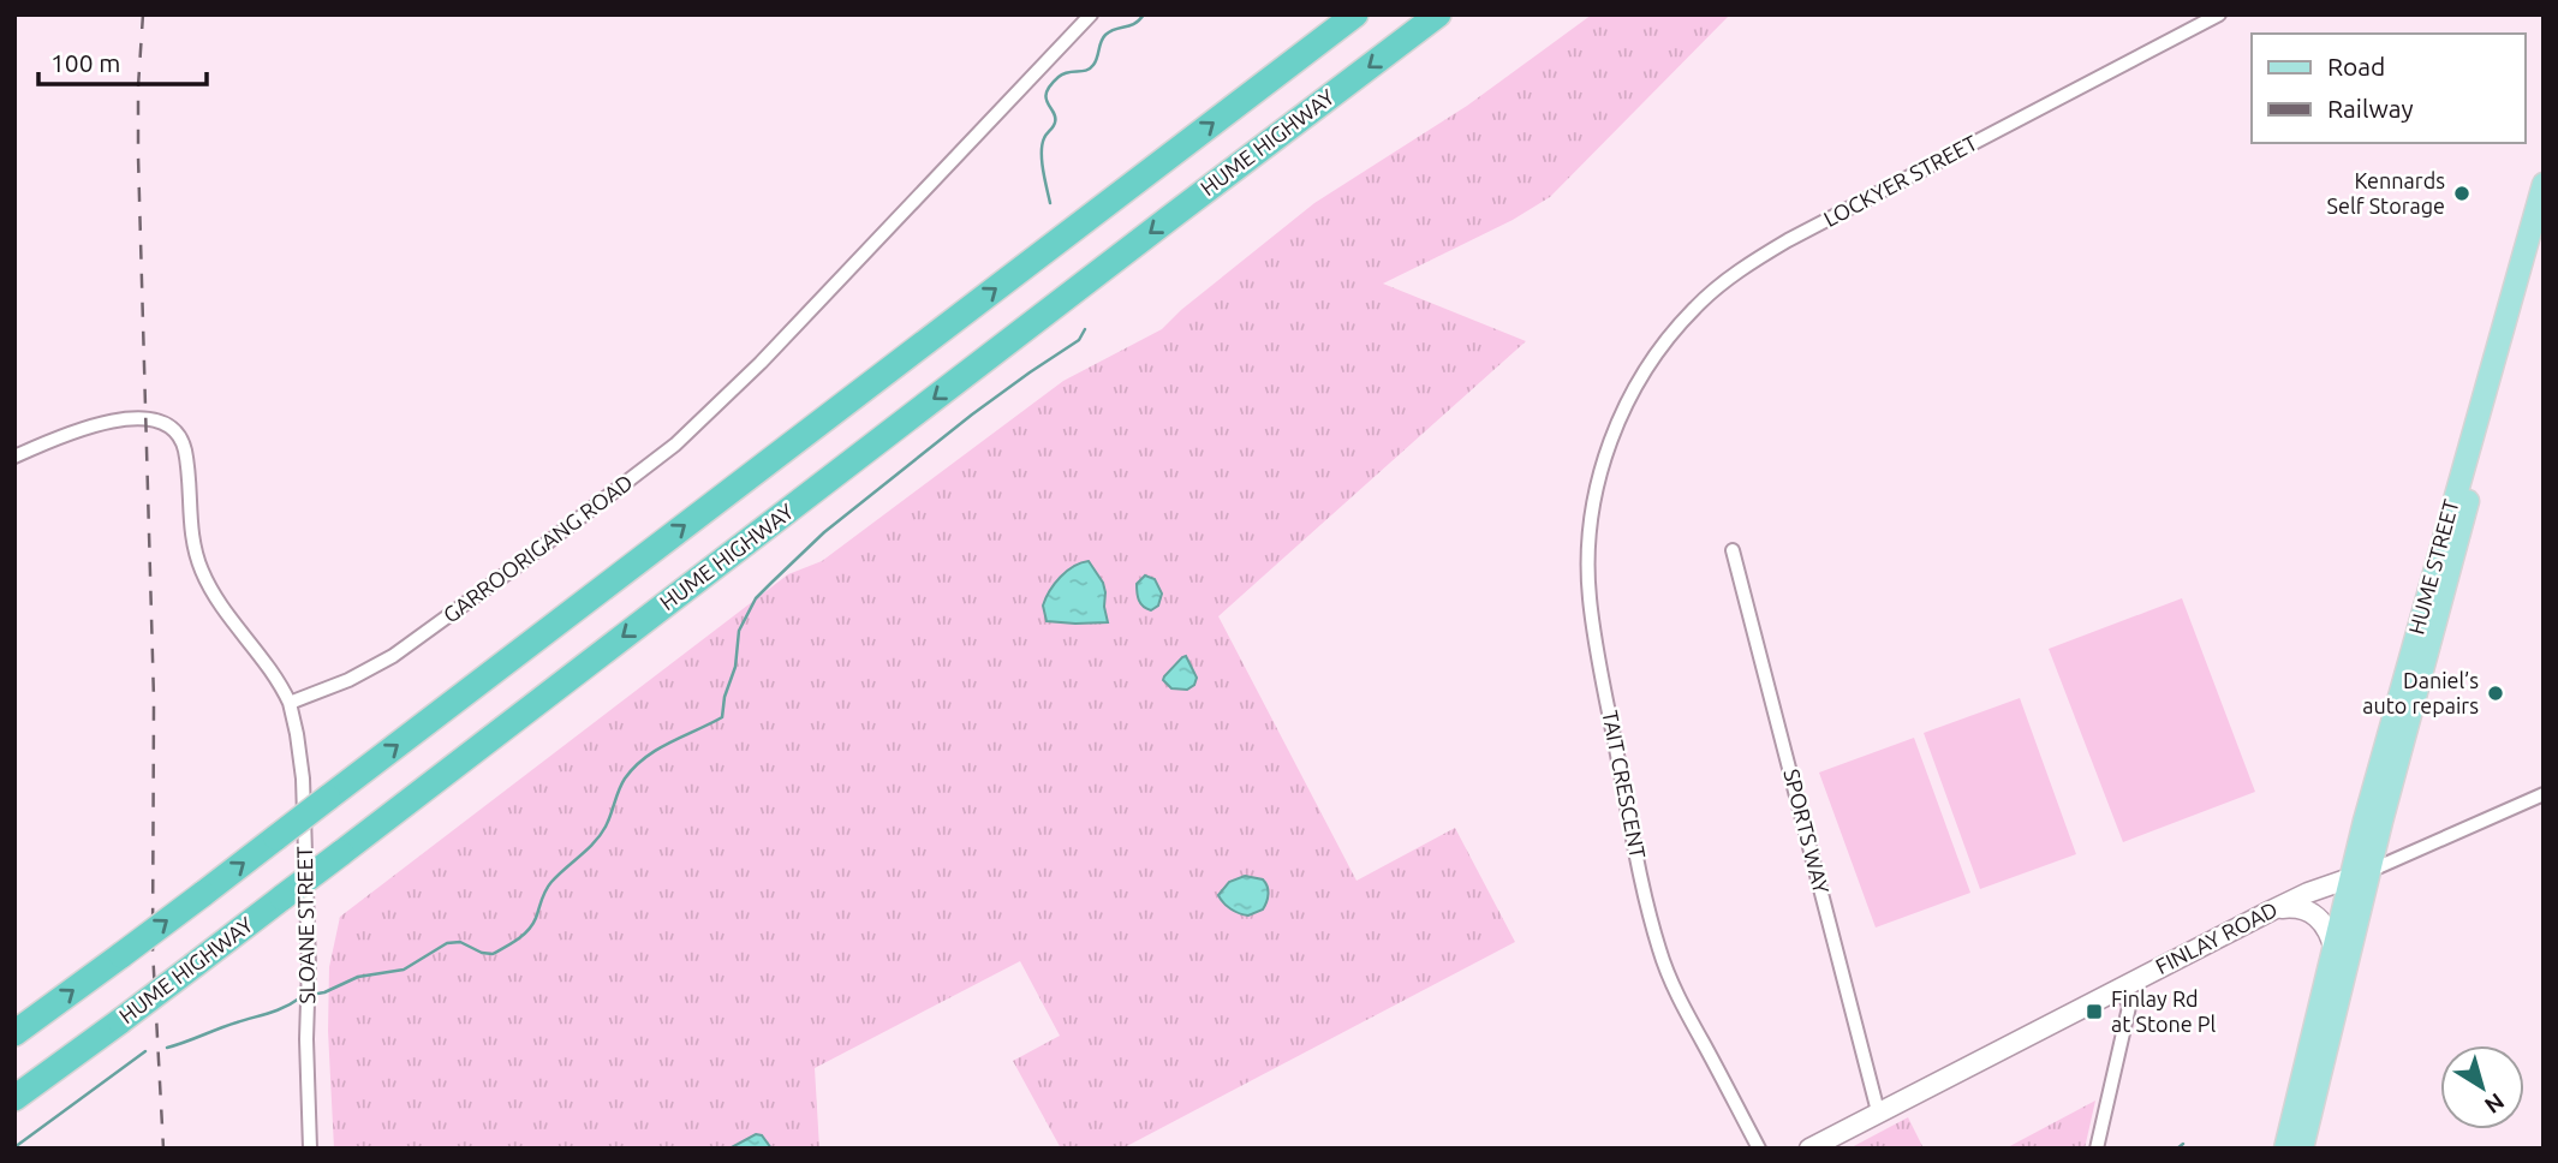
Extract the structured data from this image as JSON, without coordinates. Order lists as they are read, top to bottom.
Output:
{
  "streets": {
    "highway": ["HUME HIGHWAY"],
    "main road": ["HUME STREET"],
    "street": [
      "LOCKYER STREET",
      "GARROORIGANG ROAD",
      "TAIT CRESCENT",
      "SPORTS WAY",
      "SLOANE STREET",
      "FINLAY ROAD"
    ]
  },
  "crossings": [
    ["LOCKYER STREET", "TAIT CRESCENT"],
    ["GARROORIGANG ROAD", "SLOANE STREET"],
    ["HUME STREET", "FINLAY ROAD"],
    ["SPORTS WAY", "FINLAY ROAD"]
  ],
  "places": {
    "other": ["Kennards Self Storage", "Daniel’s auto repairs"],
    "transit": ["Finlay Rd at Stone Pl"]
  },
  "legend": ["Road", "Railway"],
  "scale_bar": "100 m",
  "north": "bottom right"
}
